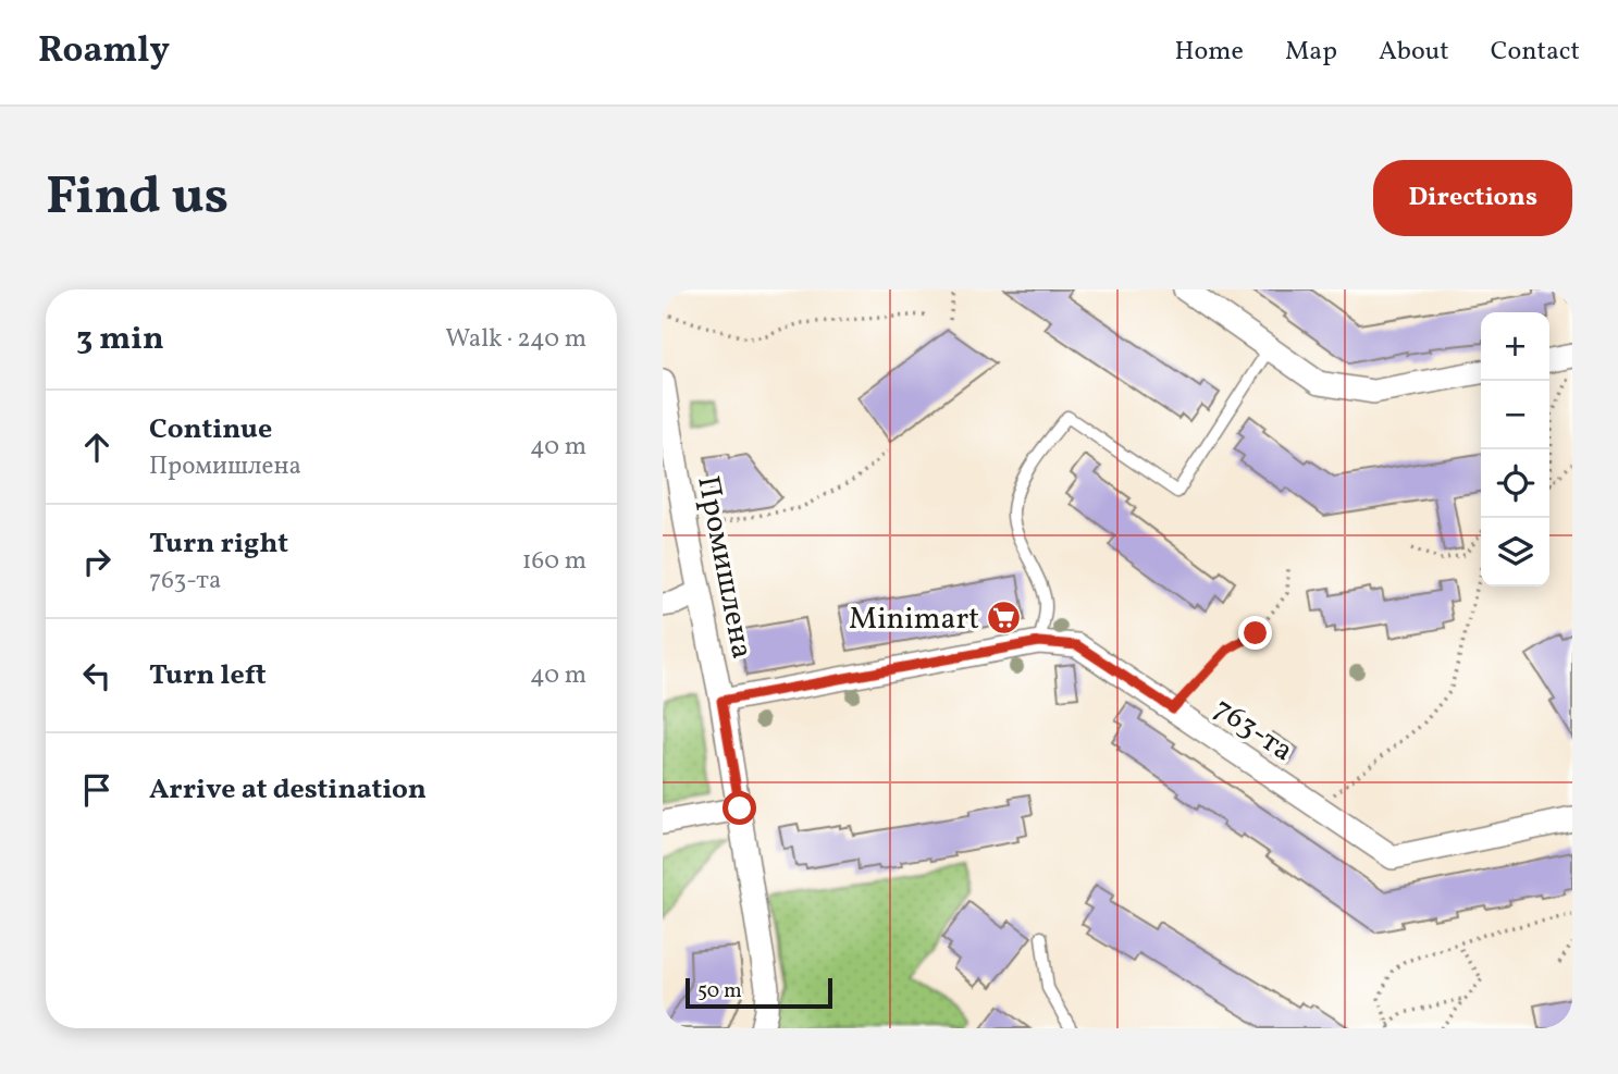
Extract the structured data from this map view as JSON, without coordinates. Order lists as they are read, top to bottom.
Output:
{
  "streets": {
    "street": ["Промишлена", "763-та"]
  },
  "crossings": [
    ["Промишлена", "763-та"]
  ],
  "places": {
    "supermarket": ["Minimart"]
  },
  "scale_bar": "50 m",
  "page": {
    "header": "Roamly",
    "nav": [
      "Home",
      "Map",
      "About",
      "Contact"
    ],
    "buttons": "Directions",
    "title": "Find us",
    "heading": ["3 min", "Walk · 240 m"],
    "map_buttons": ["+", "−"],
    "list": [
      ["Continue", "Промишлена", "40 m"],
      ["Turn right", "763-та", "160 m"],
      ["Turn left", "40 m"],
      "Arrive at destination"
    ],
    "scale": "50 m"
  }
}
